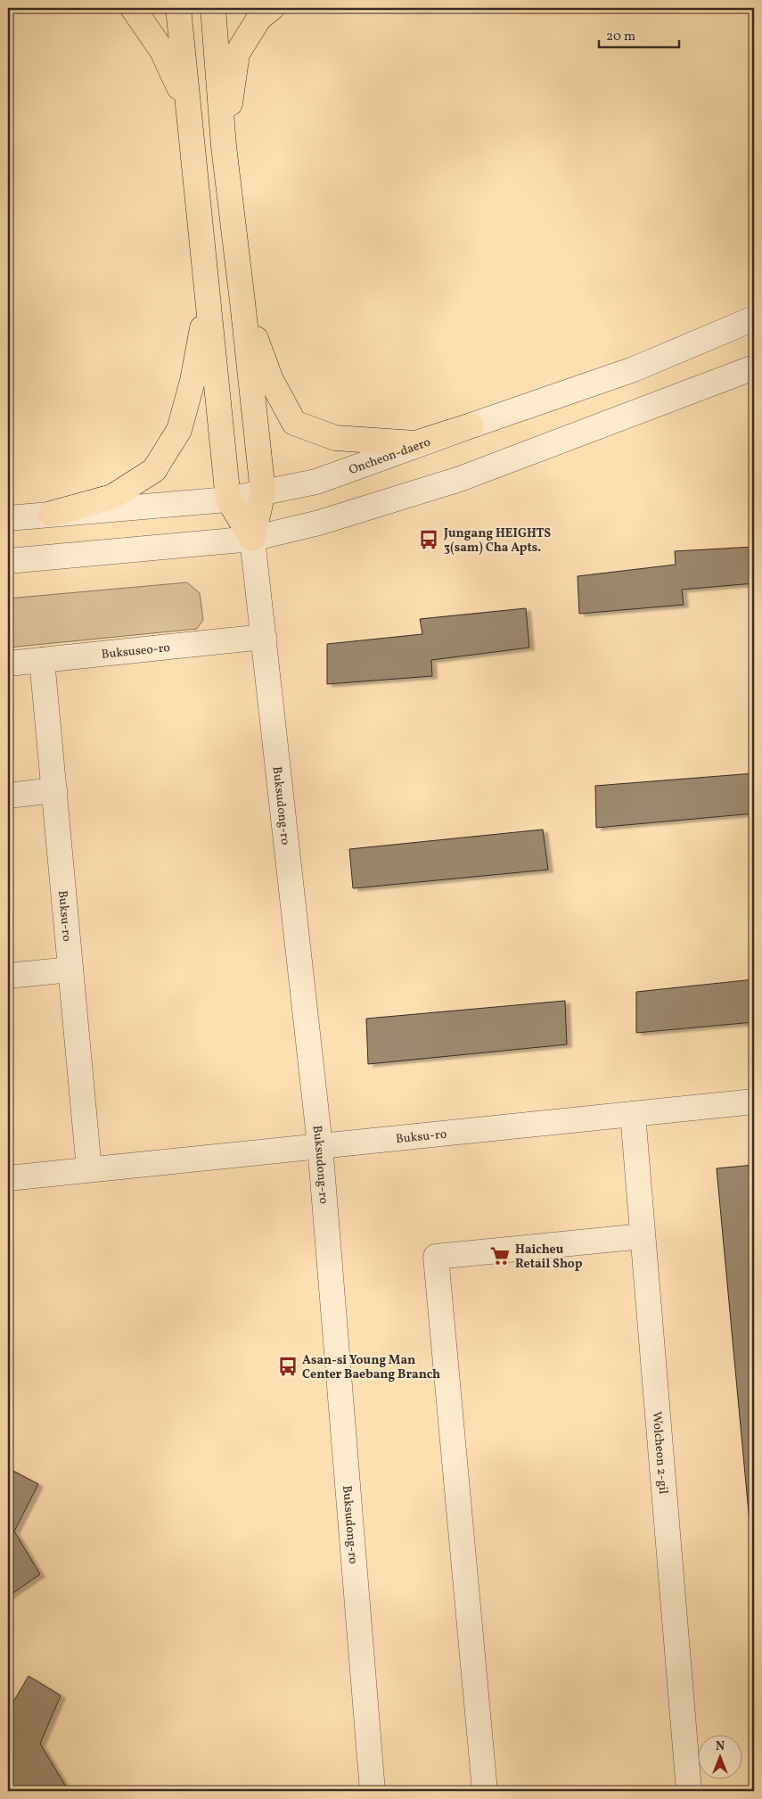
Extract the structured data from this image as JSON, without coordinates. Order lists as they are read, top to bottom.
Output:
{
  "streets": {
    "street": [
      "Oncheon-daero",
      "Buksuseo-ro",
      "Buksudong-ro",
      "Buksu-ro",
      "Wolcheon 2-gil"
    ]
  },
  "crossings": [
    ["Buksuseo-ro", "Buksudong-ro"],
    ["Buksuseo-ro", "Buksu-ro"],
    ["Buksudong-ro", "Buksu-ro"],
    ["Buksu-ro", "Wolcheon 2-gil"]
  ],
  "places": {
    "bus stop": ["Jungang HEIGHTS 3(sam) Cha Apts.", "Asan-si Young Man Center Baebang Branch"],
    "supermarket": ["Haicheu Retail Shop"]
  },
  "scale_bar": "20 m",
  "north": "top"
}
